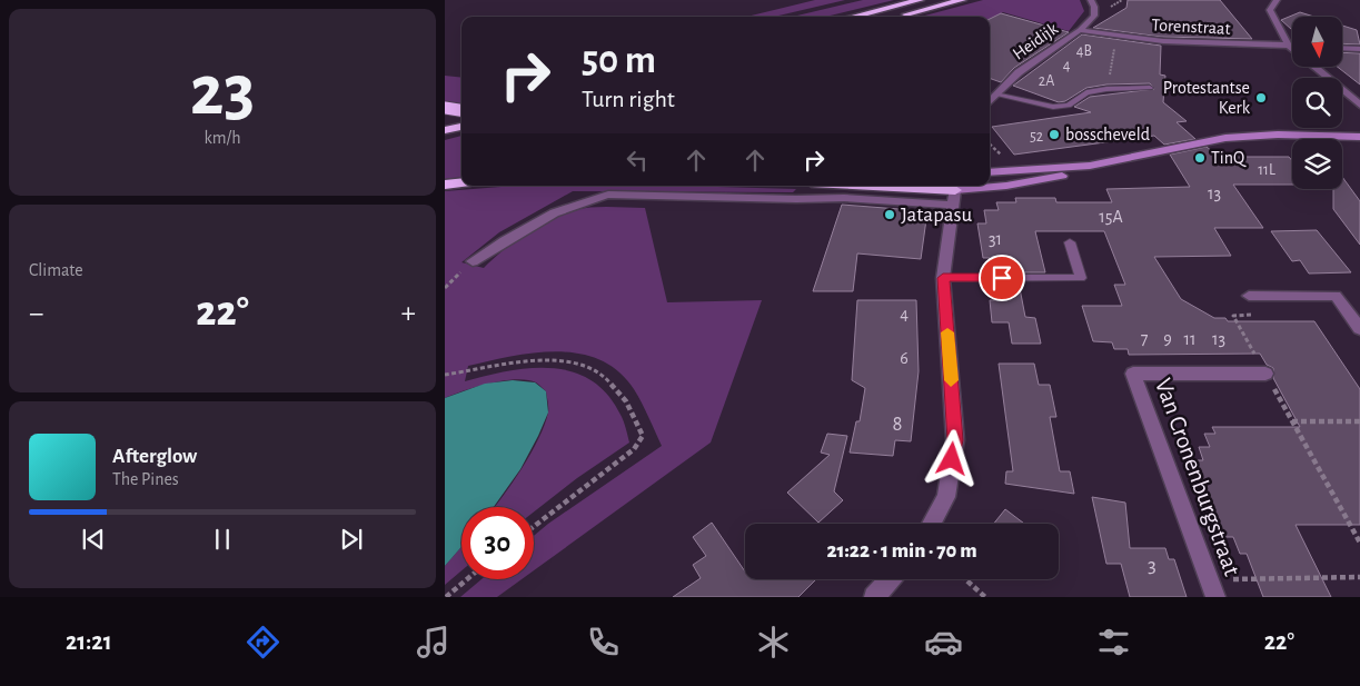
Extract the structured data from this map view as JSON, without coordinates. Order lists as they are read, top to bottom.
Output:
{
  "streets": {
    "street": ["Torenstraat", "Heidijk", "Van Cronenburgstraat"]
  },
  "crossings": [
    ["Torenstraat", "Heidijk"]
  ],
  "places": [
    "Protestantse Kerk",
    "bosscheveld",
    "TinQ",
    "Jatapasu"
  ],
  "house_numbers": [
    "4B",
    "4",
    "2A",
    "52",
    "11L",
    "13",
    "15A",
    "31",
    "4",
    "7",
    "9",
    "11",
    "13",
    "6",
    "8",
    "3"
  ],
  "north": "bottom",
  "page": {
    "tile": [
      ["23", "km/h"],
      "Climate"
    ],
    "turn": ["50 m", "Turn right"],
    "heat": ["−", "22°", "+"],
    "song": ["Afterglow", "The Pines"],
    "limit": "30",
    "trip": "21:22 · 1 min · 70 m",
    "tabs": ["21:21", "22°"]
  }
}
